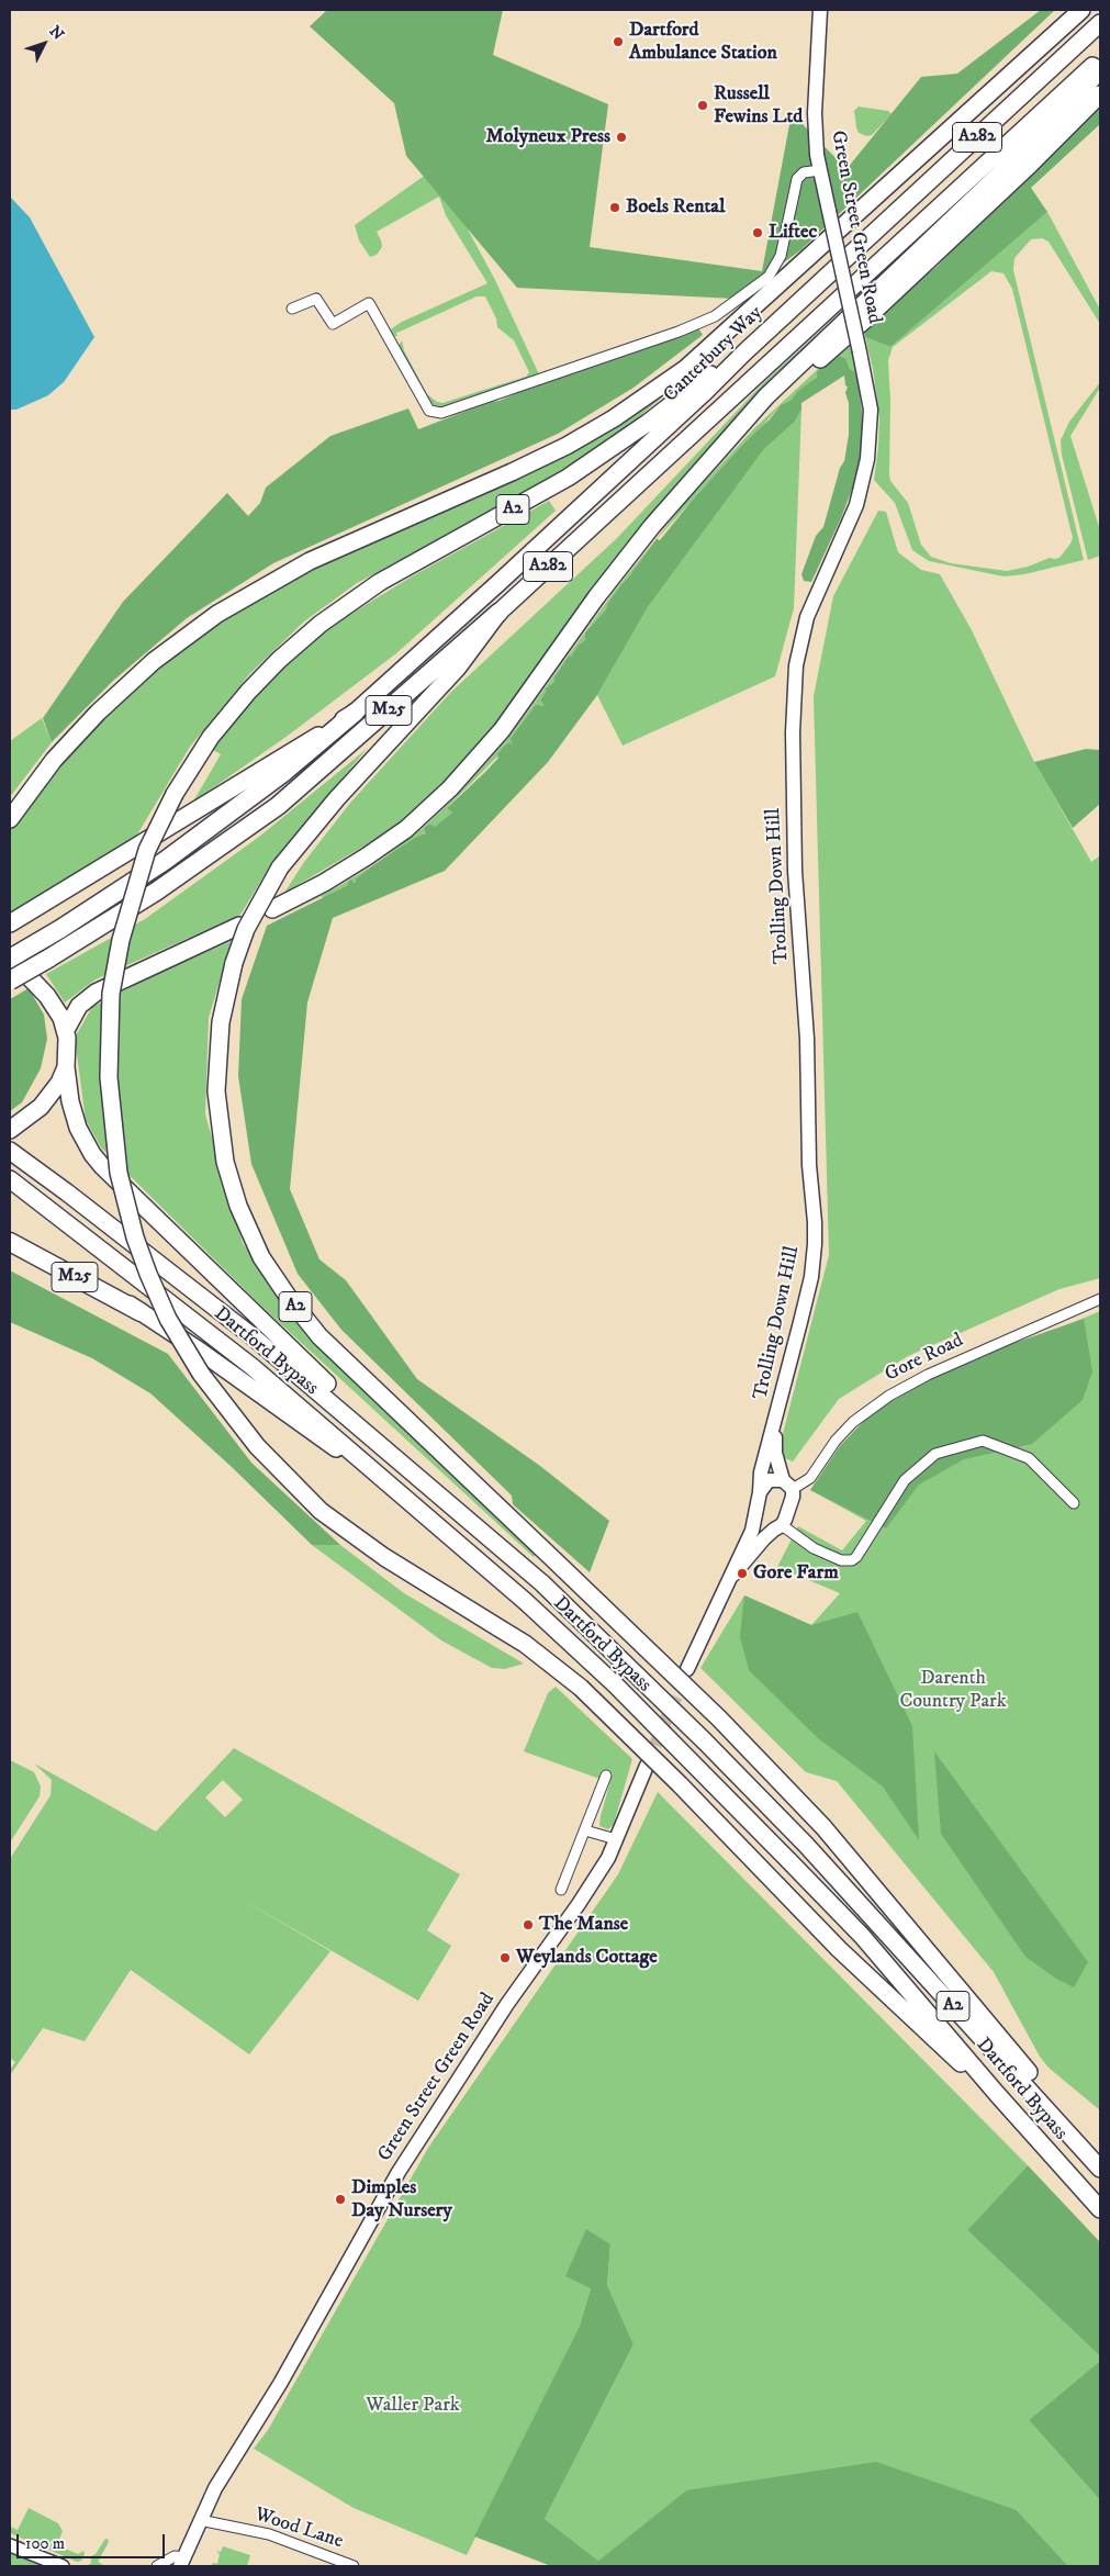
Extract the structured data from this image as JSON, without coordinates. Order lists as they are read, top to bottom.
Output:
{
  "streets": {
    "highway": [
      "A282",
      "Canterbury Way",
      "A2",
      "M25",
      "Dartford Bypass"
    ],
    "main road": ["Green Street Green Road", "Trolling Down Hill"],
    "street": ["Gore Road", "Wood Lane"]
  },
  "crossings": [
    ["A282", "A2"],
    ["A282", "M25"],
    ["Green Street Green Road", "Trolling Down Hill"],
    ["Green Street Green Road", "Wood Lane"],
    ["Canterbury Way", "A2"],
    ["Canterbury Way", "M25"],
    ["A2", "M25"],
    ["A2", "Dartford Bypass"],
    ["Trolling Down Hill", "Gore Road"]
  ],
  "parks": ["Darenth Country Park", "Waller Park"],
  "places": [
    "Dartford Ambulance Station",
    "Russell Fewins Ltd",
    "Molyneux Press",
    "Boels Rental",
    "Liftec",
    "Gore Farm",
    "The Manse",
    "Weylands Cottage",
    "Dimples Day Nursery"
  ],
  "scale_bar": "100 m",
  "north": "top right"
}
